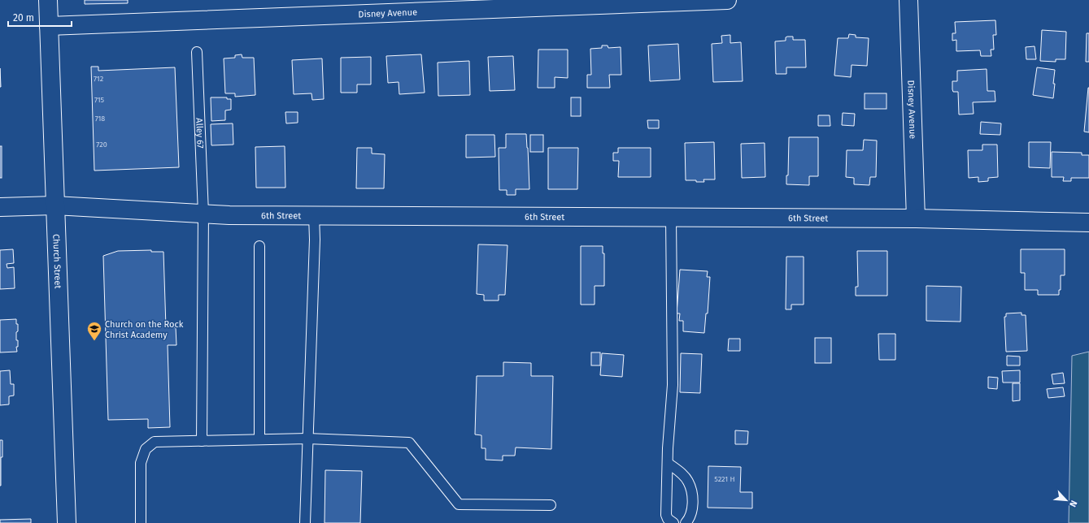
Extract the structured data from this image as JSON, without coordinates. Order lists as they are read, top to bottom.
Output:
{
  "streets": {
    "street": ["Disney Avenue", "6th Street", "Church Street"],
    "lane": ["Alley 67"]
  },
  "crossings": [
    ["Disney Avenue", "6th Street"],
    ["Disney Avenue", "Church Street"],
    ["Alley 67", "6th Street"],
    ["6th Street", "Church Street"]
  ],
  "places": {
    "school or university": ["Church on the Rock Christ Academy"]
  },
  "house_numbers": [
    "712",
    "715",
    "718",
    "720",
    "5221 H"
  ],
  "scale_bar": "20 m",
  "north": "bottom right"
}
